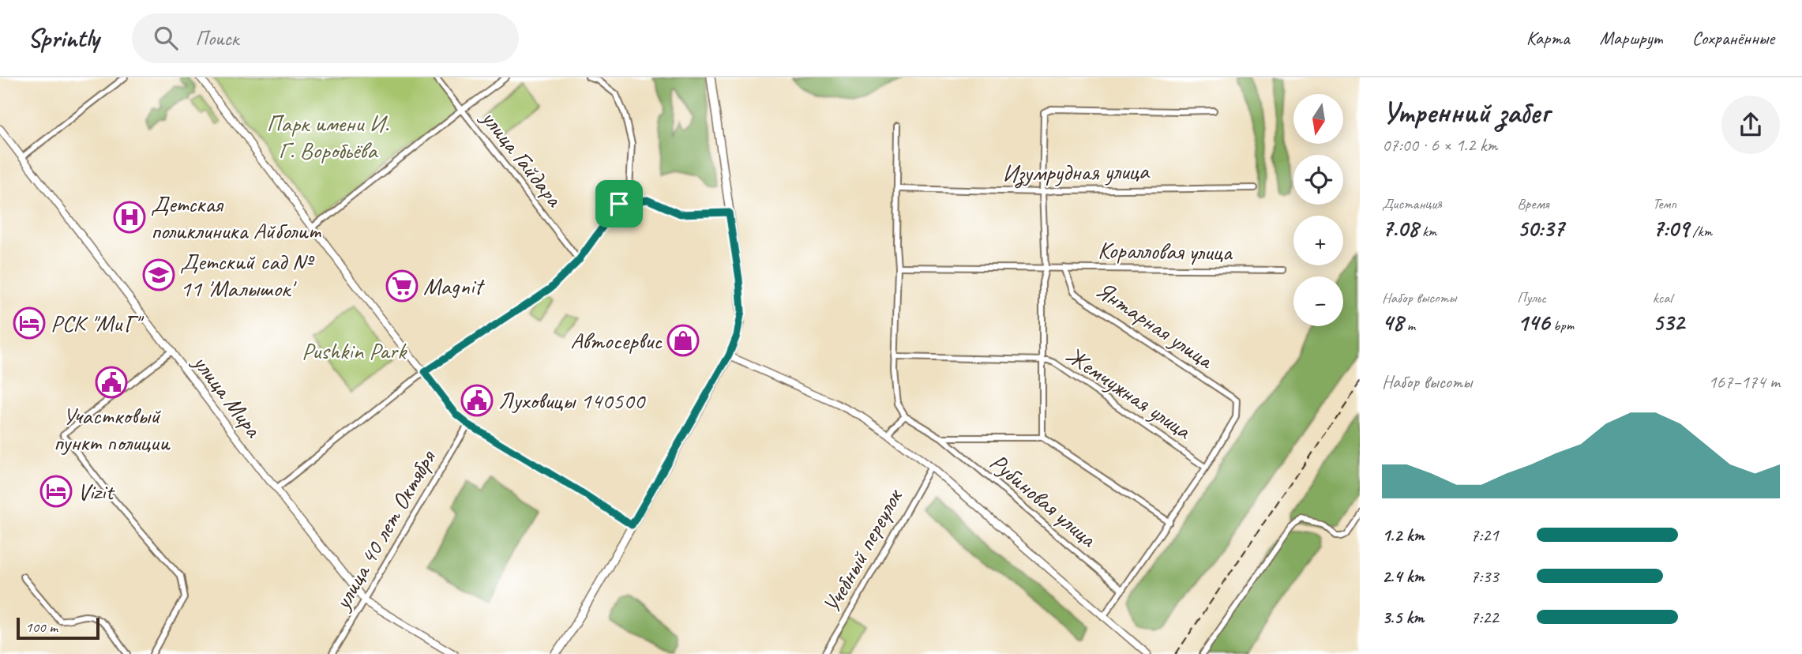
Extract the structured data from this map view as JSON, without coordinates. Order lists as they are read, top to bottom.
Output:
{
  "streets": {
    "street": [
      "улица Гайдара",
      "Изумрудная улица",
      "Коралловая улица",
      "Янтарная улица",
      "Жемчужная улица",
      "улица Мира",
      "Рубиновая улица",
      "улица 40 лет Октября",
      "Учебный переулок"
    ]
  },
  "crossings": [
    ["Коралловая улица", "Янтарная улица"],
    ["Янтарная улица", "Жемчужная улица"],
    ["улица Мира", "улица 40 лет Октября"]
  ],
  "parks": ["Парк имени И. Г. Воробьёва", "Pushkin Park"],
  "places": {
    "hospital": ["Детская поликлиника Айболит"],
    "school or university": ["Детский сад № 11 'Малышок'"],
    "supermarket": ["Magnit"],
    "hotel": ["РСК \"МиГ\"", "Vizit"],
    "shop": ["Автосервис"],
    "public building": ["Участковый пункт полиции", "Луховицы 140500"]
  },
  "scale_bar": "100 m",
  "north": "bottom",
  "page": {
    "header": "Sprintly",
    "search": "Поиск",
    "nav": ["Карта", "Маршрут", "Сохранённые"],
    "heading": ["Утренний забег", "07:00 · 6 × 1.2 km"],
    "map_buttons": ["+", "−"],
    "stats": [
      ["Дистанция", "7.08 km"],
      ["Время", "50:37"],
      ["Темп", "7:09 /km"],
      ["Набор высоты", "48 m"],
      ["Пульс", "146 bpm"],
      ["kcal", "532"]
    ],
    "chart": ["Набор высоты", "167–174 m"],
    "list": [
      {
        "name": "1.2 km",
        "note": "7:21"
      },
      {
        "name": "2.4 km",
        "note": "7:33"
      },
      {
        "name": "3.5 km",
        "note": "7:22"
      }
    ],
    "scale": "100 m"
  }
}
